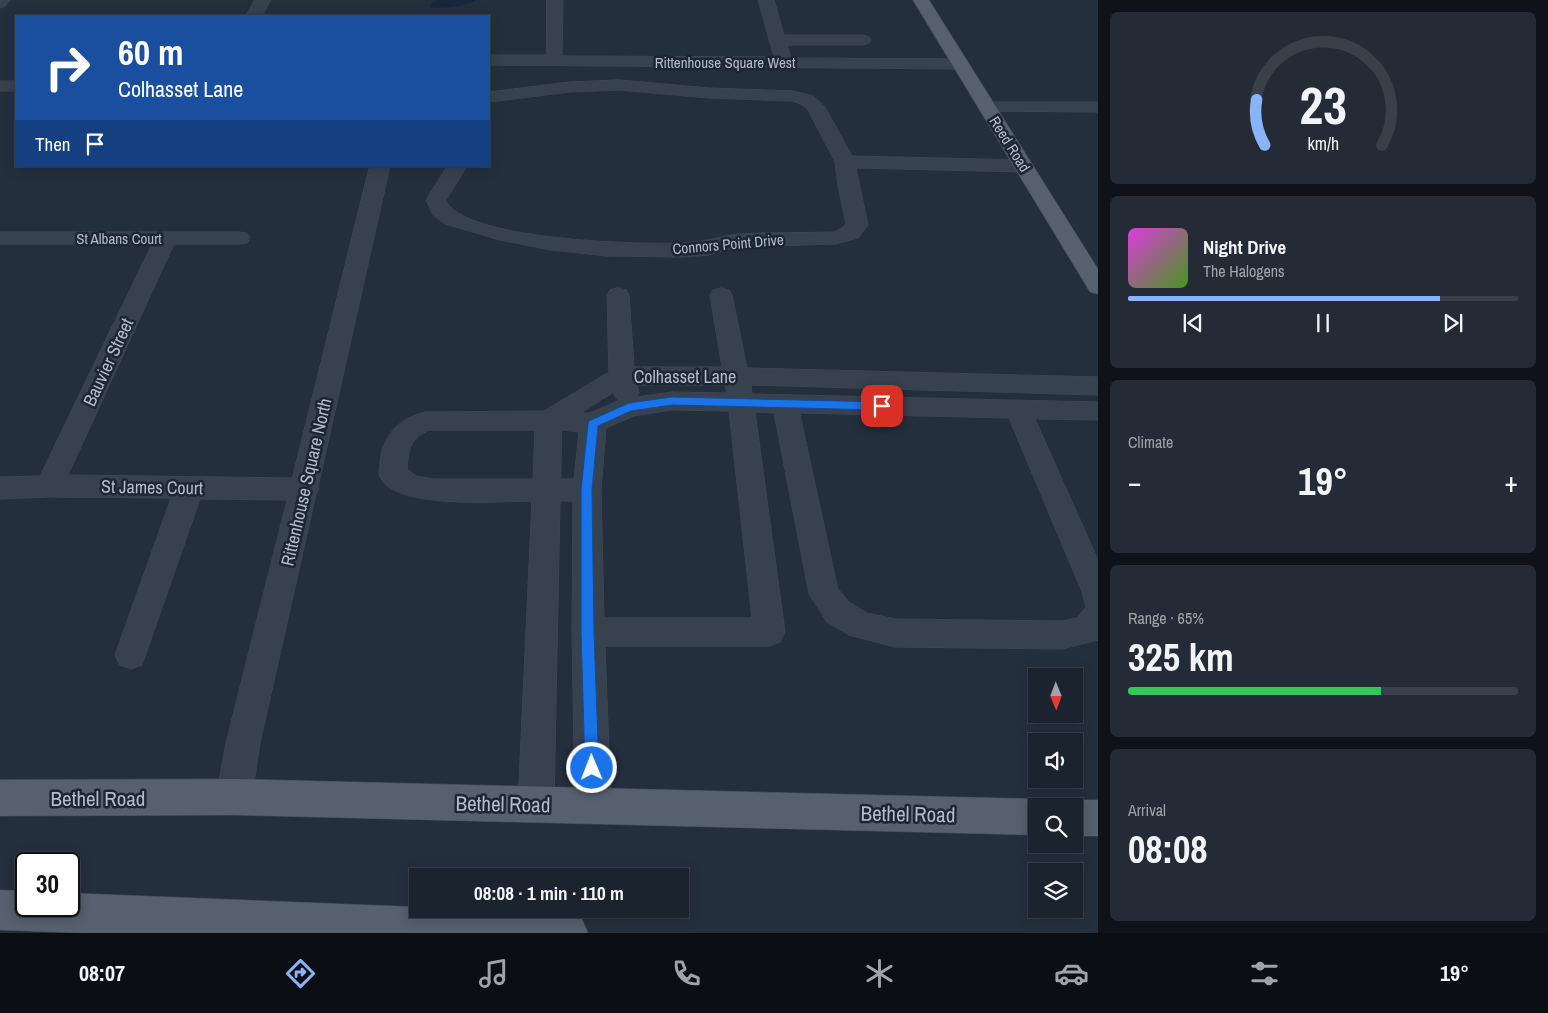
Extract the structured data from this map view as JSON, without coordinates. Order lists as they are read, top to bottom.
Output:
{
  "streets": {
    "main road": ["Reed Road", "Bethel Road"],
    "street": [
      "Rittenhouse Square West",
      "St Albans Court",
      "Connors Point Drive",
      "Bauvier Street",
      "Colhasset Lane",
      "Rittenhouse Square North",
      "St James Court"
    ]
  },
  "crossings": [
    ["Rittenhouse Square West", "Reed Road"],
    ["St Albans Court", "Bauvier Street"],
    ["Bauvier Street", "St James Court"],
    ["Rittenhouse Square North", "St James Court"],
    ["Rittenhouse Square North", "Bethel Road"]
  ],
  "north": "bottom",
  "page": {
    "turn": ["60 m", "Colhasset Lane"],
    "then": "Then",
    "song": ["Night Drive", "The Halogens"],
    "tile": [
      "Climate",
      ["Range · 65%", "325 km"],
      ["Arrival", "08:08"]
    ],
    "heat": ["−", "19°", "+"],
    "limit": "30",
    "trip": "08:08 · 1 min · 110 m",
    "tabs": ["08:07", "19°"],
    "gauge": ["23", "km/h"]
  }
}
